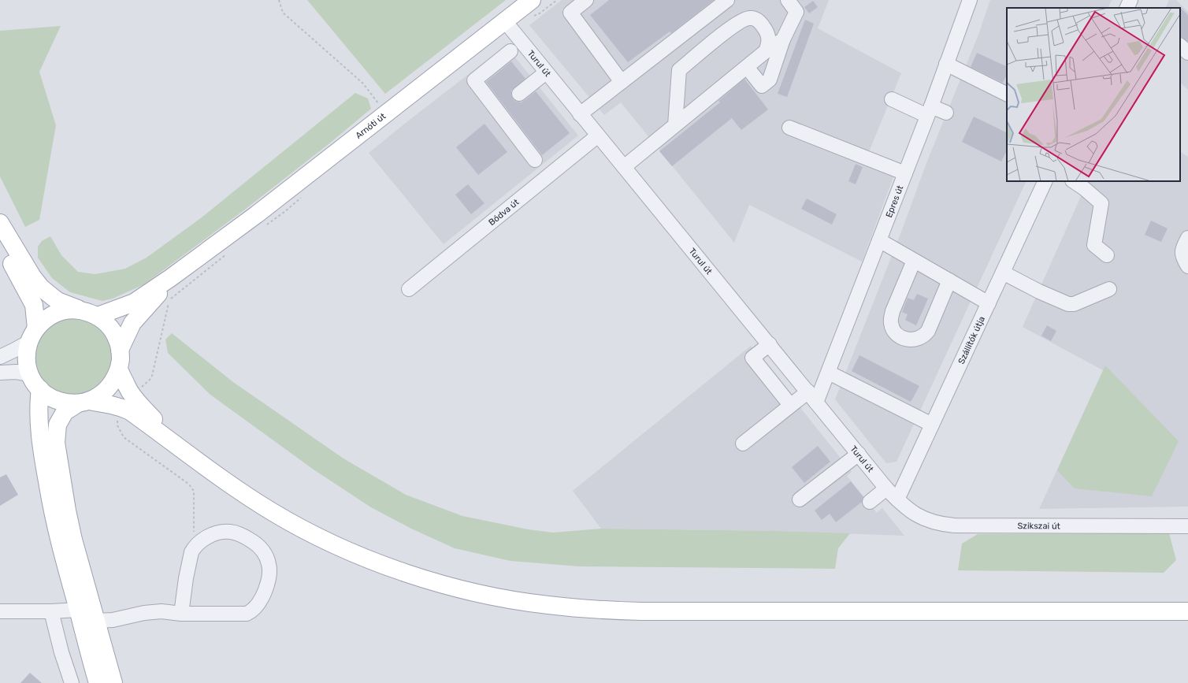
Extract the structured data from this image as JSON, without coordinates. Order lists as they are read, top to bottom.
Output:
{
  "streets": {
    "main road": ["Arnóti út"],
    "street": [
      "Turul út",
      "Epres út",
      "Bódva út",
      "Szállítók útja",
      "Szikszai út"
    ]
  },
  "crossings": [
    ["Turul út", "Arnóti út"],
    ["Turul út", "Epres út"],
    ["Turul út", "Bódva út"],
    ["Turul út", "Szállítók útja"],
    ["Turul út", "Szikszai út"],
    ["Szállítók útja", "Szikszai út"]
  ]
}
